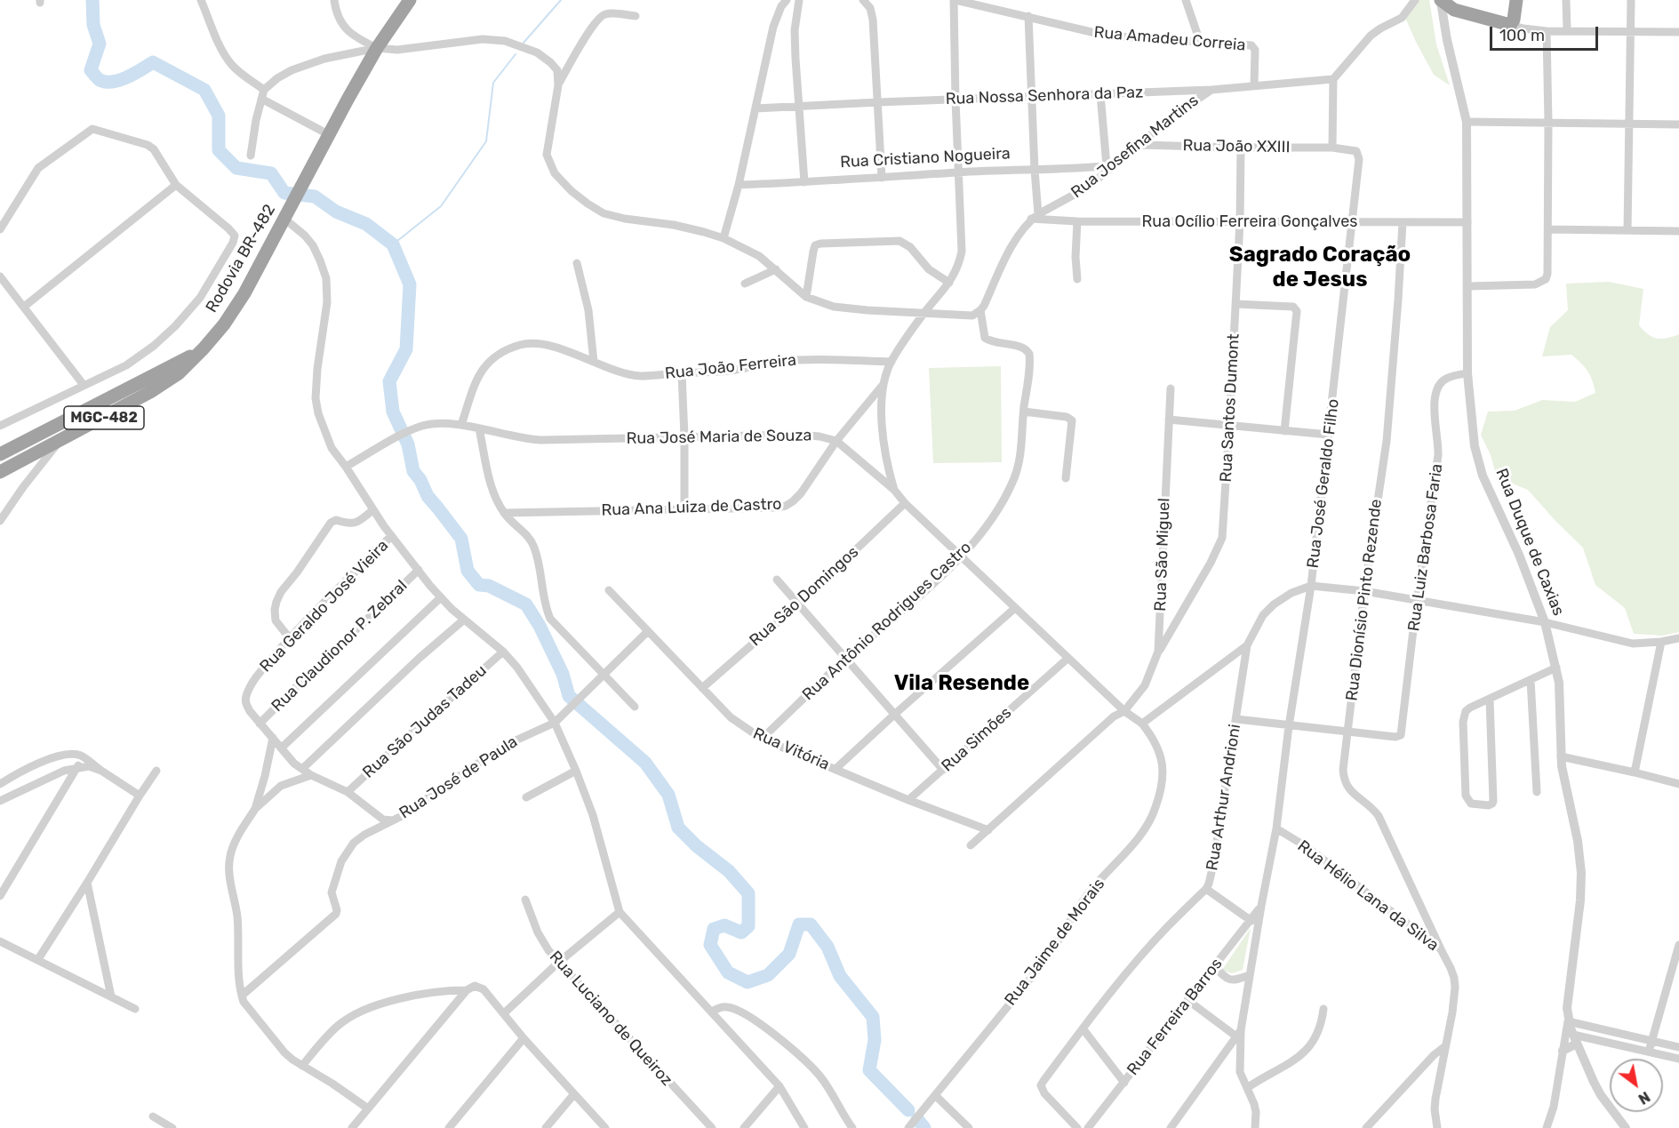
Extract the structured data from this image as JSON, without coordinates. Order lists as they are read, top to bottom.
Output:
{
  "streets": {
    "highway": ["Rodovia BR-482", "MGC-482"],
    "street": [
      "Rua Amadeu Correia",
      "Rua Nossa Senhora da Paz",
      "Rua Josefina Martins",
      "Rua João XXIII",
      "Rua Cristiano Nogueira",
      "Rua Ocílio Ferreira Gonçalves",
      "Rua João Ferreira",
      "Rua Santos Dumont",
      "Rua José Maria de Souza",
      "Rua José Geraldo Filho",
      "Rua Ana Luiza de Castro",
      "Rua Duque de Caxias",
      "Rua Luiz Barbosa Faria",
      "Rua São Miguel",
      "Rua São Domingos",
      "Rua Dionísio Pinto Rezende",
      "Rua Geraldo José Vieira",
      "Rua Antônio Rodrigues Castro",
      "Rua Claudionor P. Zebral",
      "Rua São Judas Tadeu",
      "Rua Simões",
      "Rua Vitória",
      "Rua José de Paula",
      "Rua Arthur Andrioni",
      "Rua Hélio Lana da Silva",
      "Rua Jaime de Morais",
      "Rua Ferreira Barros",
      "Rua Luciano de Queiroz"
    ]
  },
  "crossings": [
    ["Rua Amadeu Correia", "Rua Nossa Senhora da Paz"],
    ["Rua Nossa Senhora da Paz", "Rua Josefina Martins"],
    ["Rua Josefina Martins", "Rua João XXIII"],
    ["Rua Josefina Martins", "Rua Cristiano Nogueira"],
    ["Rua Josefina Martins", "Rua Ocílio Ferreira Gonçalves"],
    ["Rua Josefina Martins", "Rua Antônio Rodrigues Castro"],
    ["Rua João XXIII", "Rua Santos Dumont"],
    ["Rua João XXIII", "Rua José Geraldo Filho"],
    ["Rua Ocílio Ferreira Gonçalves", "Rua Santos Dumont"],
    ["Rua Ocílio Ferreira Gonçalves", "Rua José Geraldo Filho"],
    ["Rua Ocílio Ferreira Gonçalves", "Rua Duque de Caxias"],
    ["Rua Ocílio Ferreira Gonçalves", "Rua Dionísio Pinto Rezende"],
    ["Rodovia BR-482", "MGC-482"],
    ["Rua João Ferreira", "Rua José Maria de Souza"],
    ["Rua Santos Dumont", "Rua São Miguel"],
    ["Rua José Maria de Souza", "Rua Ana Luiza de Castro"],
    ["Rua José Maria de Souza", "Rua São Miguel"],
    ["Rua José Maria de Souza", "Rua São Domingos"],
    ["Rua José Maria de Souza", "Rua Antônio Rodrigues Castro"],
    ["Rua José Maria de Souza", "Rua Simões"],
    ["Rua José Maria de Souza", "Rua Jaime de Morais"],
    ["Rua José Geraldo Filho", "Rua Hélio Lana da Silva"],
    ["Rua José Geraldo Filho", "Rua Ferreira Barros"],
    ["Rua Duque de Caxias", "Rua Luiz Barbosa Faria"],
    ["Rua Luiz Barbosa Faria", "Rua Dionísio Pinto Rezende"],
    ["Rua São Miguel", "Rua Vitória"],
    ["Rua São Domingos", "Rua Vitória"],
    ["Rua Dionísio Pinto Rezende", "Rua Hélio Lana da Silva"],
    ["Rua Geraldo José Vieira", "Rua Claudionor P. Zebral"],
    ["Rua Geraldo José Vieira", "Rua São Judas Tadeu"],
    ["Rua Geraldo José Vieira", "Rua José de Paula"],
    ["Rua Antônio Rodrigues Castro", "Rua Vitória"],
    ["Rua Simões", "Rua Vitória"],
    ["Rua Vitória", "Rua José de Paula"]
  ],
  "districts": ["Sagrado Coração de Jesus", "Vila Resende"],
  "scale_bar": "100 m",
  "north": "bottom right"
}
